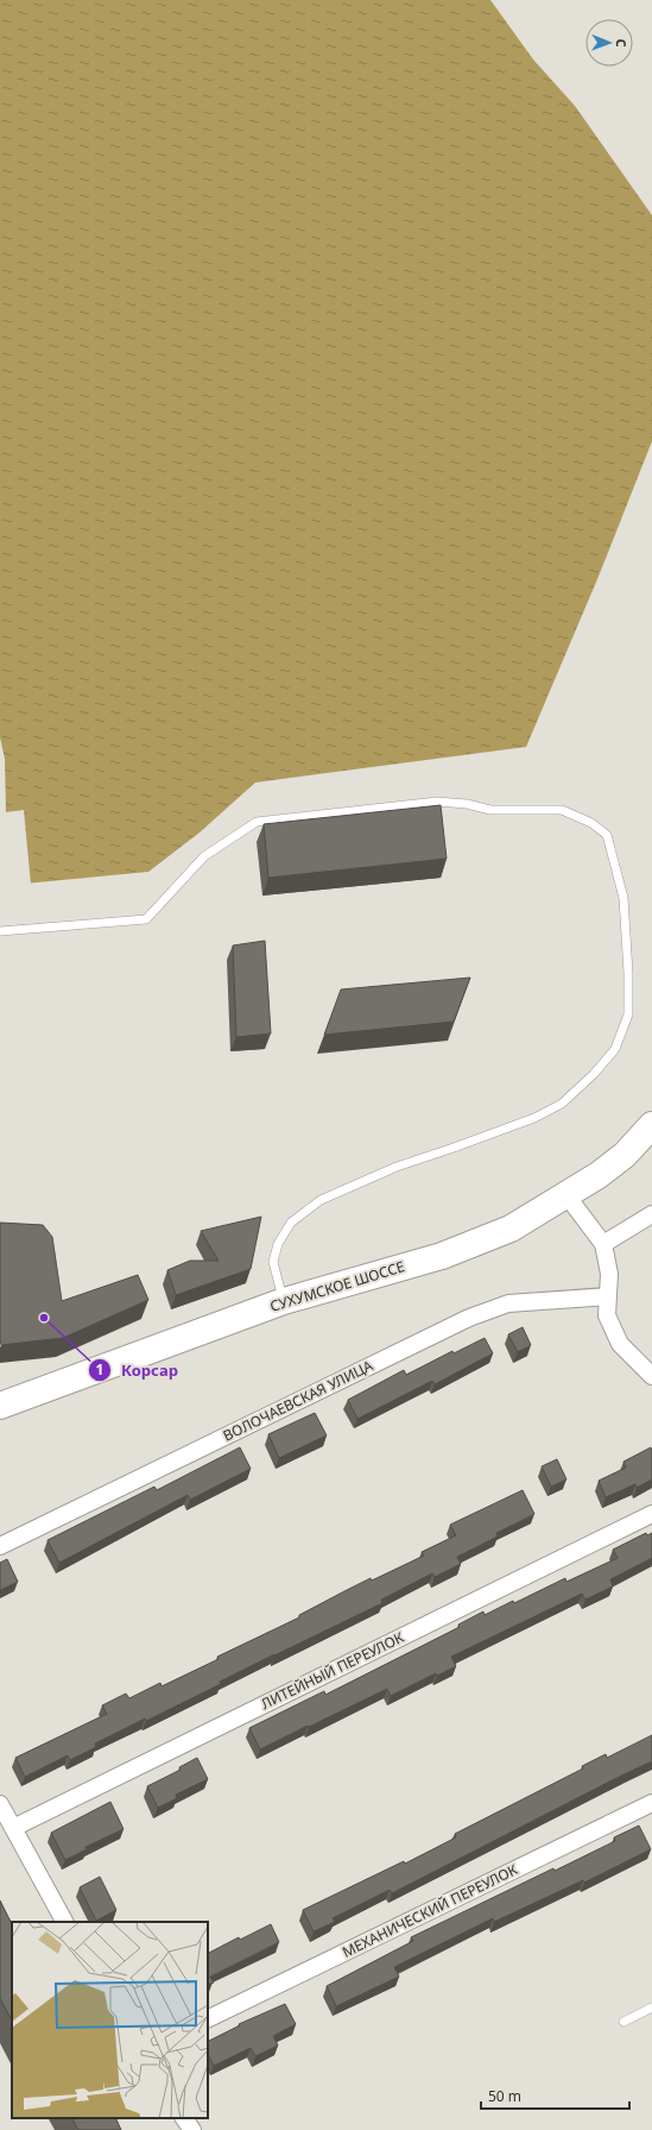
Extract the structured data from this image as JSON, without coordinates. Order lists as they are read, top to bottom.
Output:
{
  "streets": {
    "highway": ["СУХУМСКОЕ ШОССЕ"],
    "street": ["ВОЛОЧАЕВСКАЯ УЛИЦА", "ЛИТЕЙНЫЙ ПЕРЕУЛОК", "МЕХАНИЧЕСКИЙ ПЕРЕУЛОК"]
  },
  "places": ["Корсар"],
  "scale_bar": "50 m",
  "north": "right"
}
